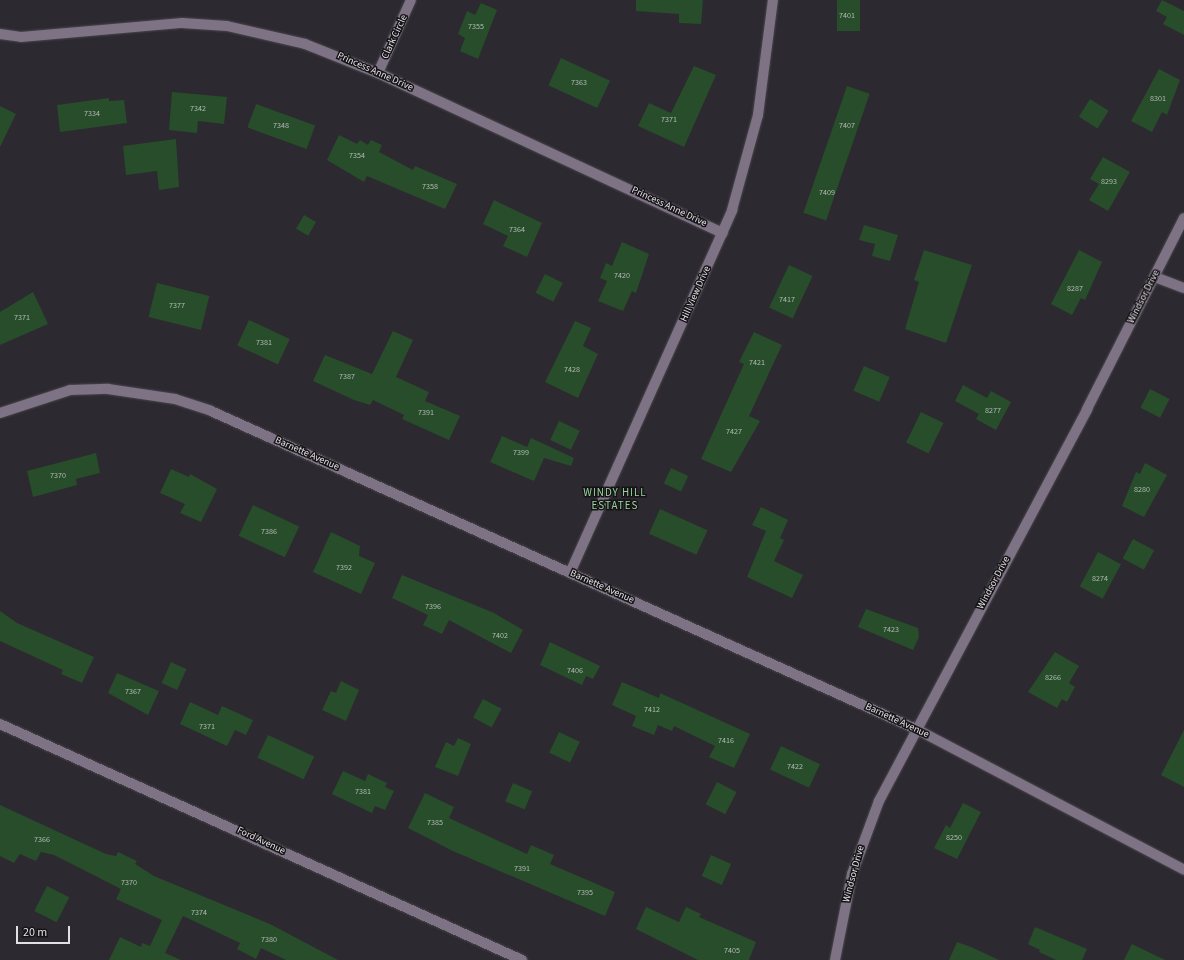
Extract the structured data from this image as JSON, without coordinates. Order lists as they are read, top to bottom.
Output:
{
  "streets": {
    "street": [
      "Clark Circle",
      "Princess Anne Drive",
      "Hill View Drive",
      "Windsor Drive",
      "Barnette Avenue",
      "Ford Avenue"
    ]
  },
  "crossings": [
    ["Clark Circle", "Princess Anne Drive"],
    ["Princess Anne Drive", "Hill View Drive"],
    ["Hill View Drive", "Barnette Avenue"],
    ["Windsor Drive", "Barnette Avenue"]
  ],
  "districts": ["WINDY HILL ESTATES"],
  "house_numbers": [
    "7401",
    "7355",
    "7363",
    "8301",
    "7342",
    "7334",
    "7371",
    "7348",
    "7407",
    "7354",
    "8293",
    "7358",
    "7409",
    "7364",
    "7420",
    "8287",
    "7417",
    "7377",
    "7371",
    "7381",
    "7421",
    "7428",
    "7387",
    "8277",
    "7391",
    "7427",
    "7399",
    "7370",
    "8280",
    "7386",
    "7392",
    "8274",
    "7396",
    "7423",
    "7402",
    "7406",
    "8266",
    "7367",
    "7412",
    "7371",
    "7416",
    "7422",
    "7381",
    "7385",
    "8250",
    "7366",
    "7391",
    "7370",
    "7395",
    "7374",
    "7380",
    "7405"
  ],
  "scale_bar": "20 m"
}
